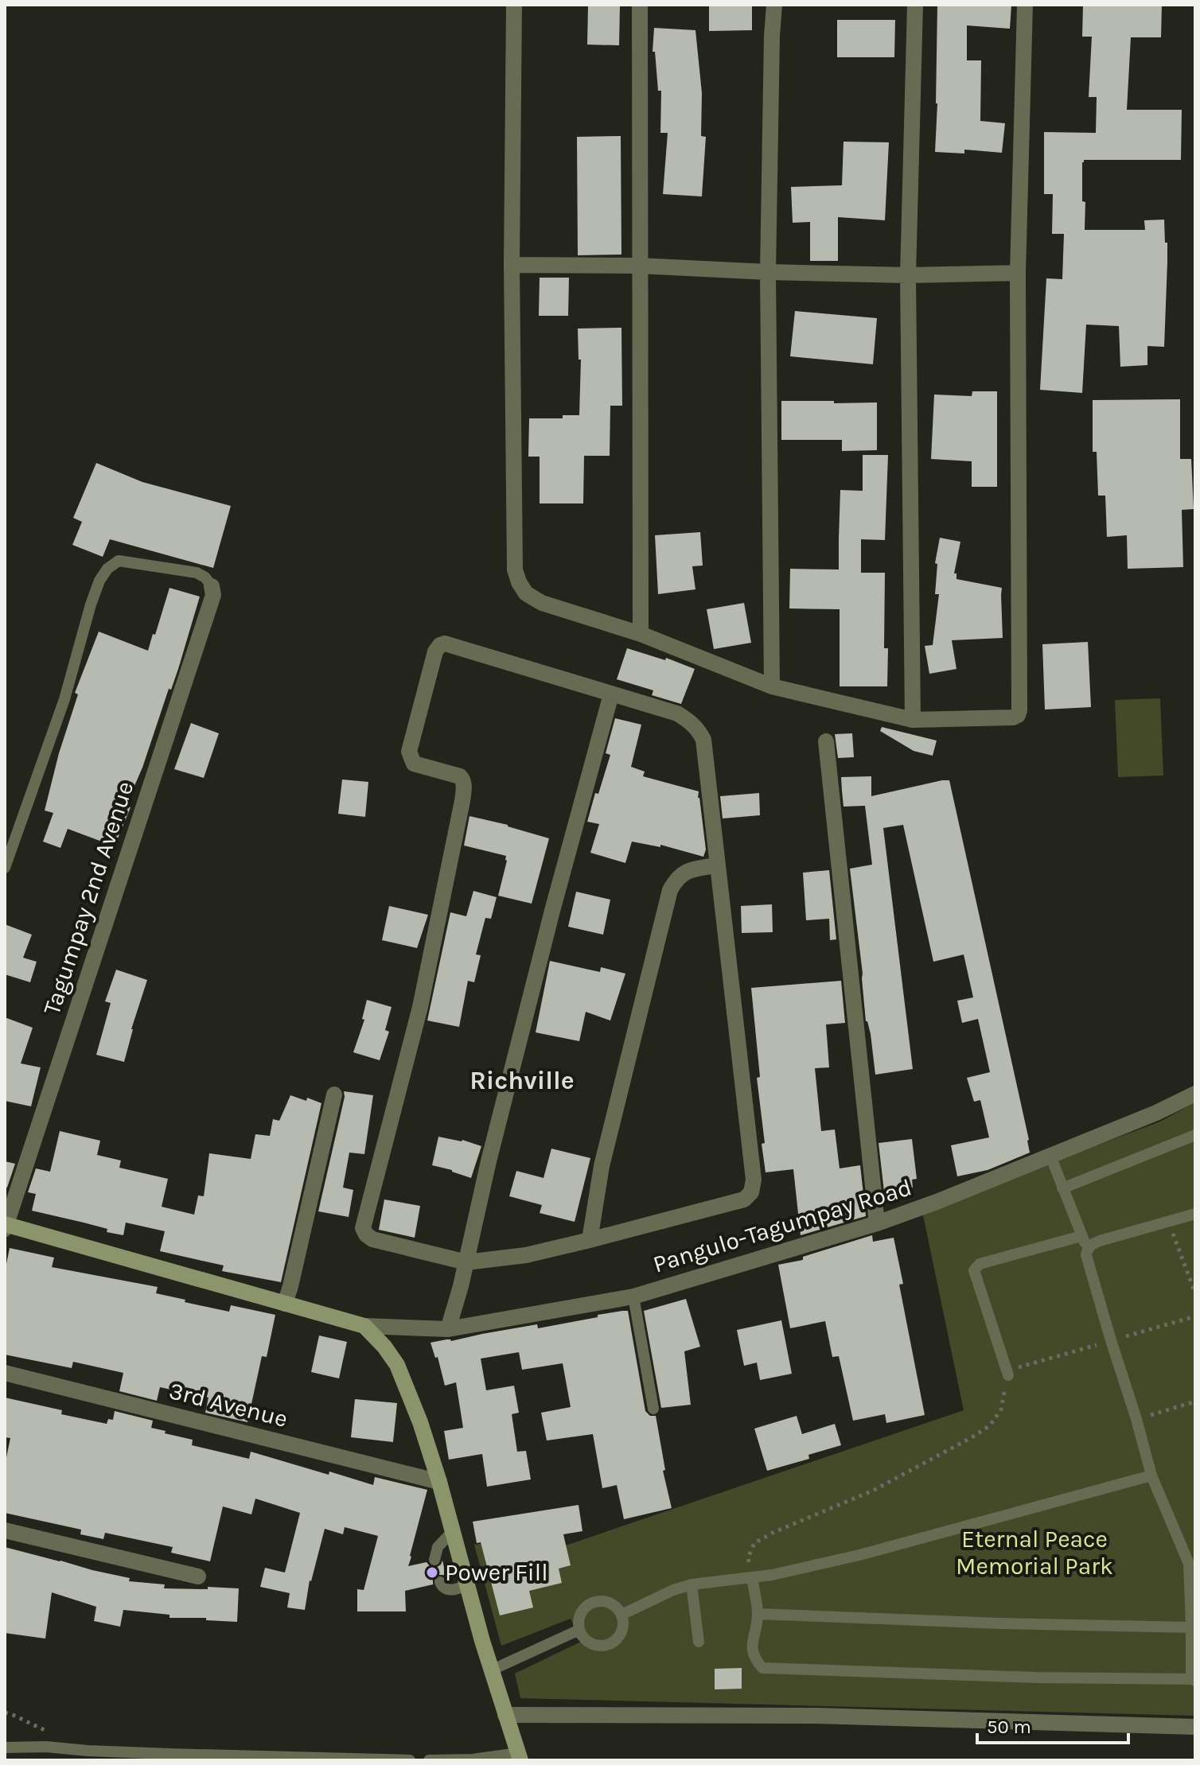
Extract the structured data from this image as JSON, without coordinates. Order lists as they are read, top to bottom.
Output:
{
  "streets": {
    "street": ["Tagumpay 2nd Avenue", "Pangulo-Tagumpay Road", "3rd Avenue"]
  },
  "districts": ["Richville"],
  "parks": ["Eternal Peace Memorial Park"],
  "places": ["Power Fill"],
  "scale_bar": "50 m"
}
